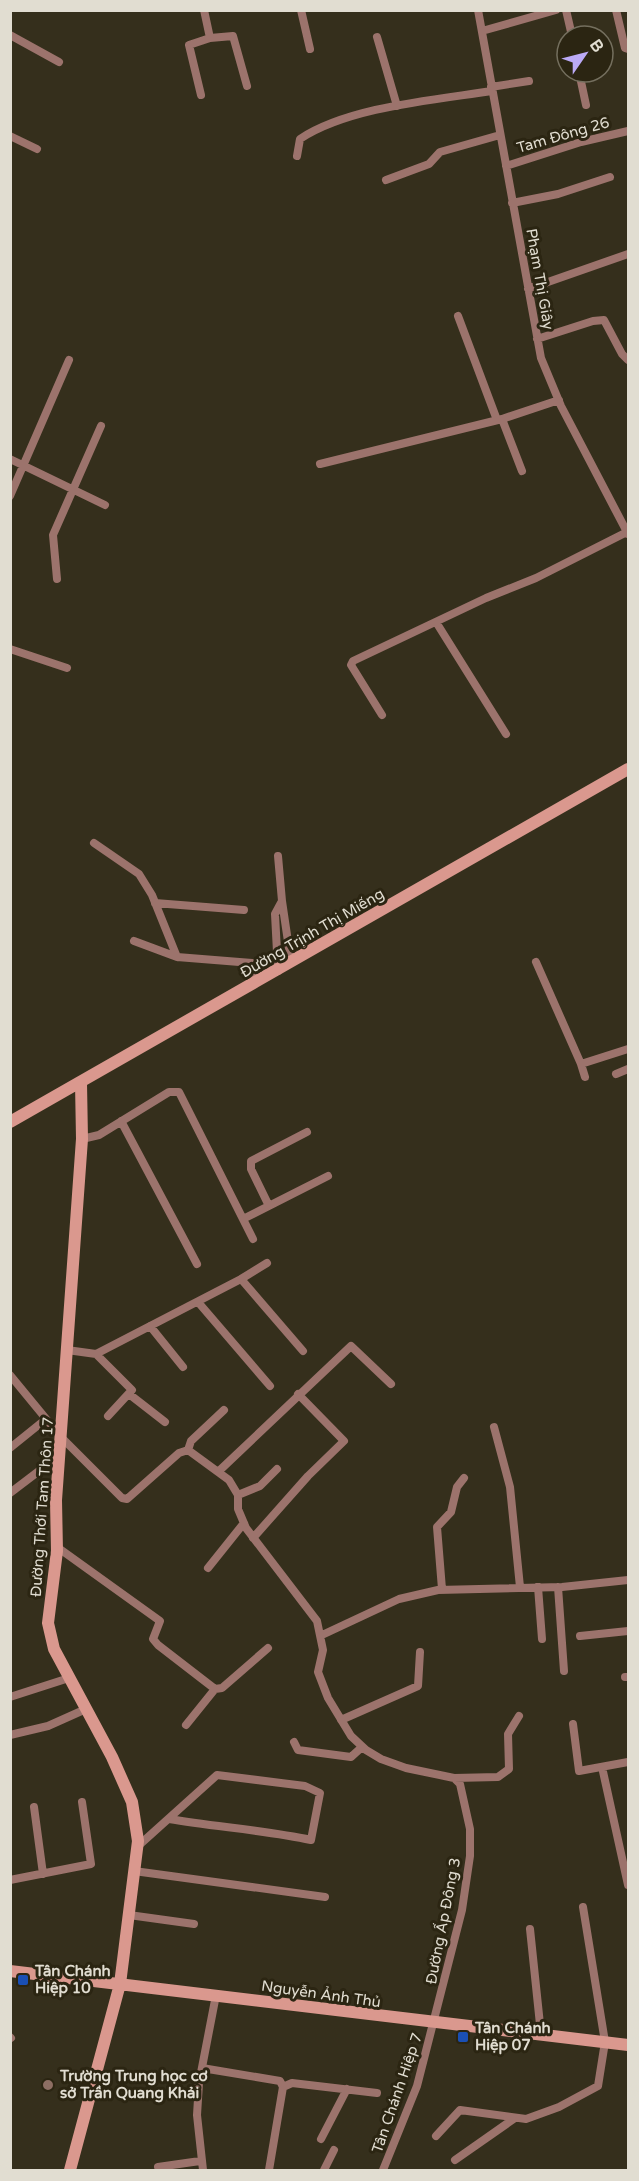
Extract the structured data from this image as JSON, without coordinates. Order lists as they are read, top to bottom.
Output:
{
  "streets": {
    "main road": ["Đường Trịnh Thị Miếng", "Đường Thới Tam Thôn 17", "Nguyễn Ảnh Thủ"],
    "street": [
      "Tam Đông 26",
      "Phạm Thị Giây",
      "Đường Ấp Đông 3",
      "Tân Chánh Hiệp 7"
    ]
  },
  "crossings": [
    ["Tam Đông 26", "Phạm Thị Giây"],
    ["Đường Trịnh Thị Miếng", "Đường Thới Tam Thôn 17"],
    ["Đường Thới Tam Thôn 17", "Nguyễn Ảnh Thủ"],
    ["Đường Ấp Đông 3", "Nguyễn Ảnh Thủ"],
    ["Đường Ấp Đông 3", "Tân Chánh Hiệp 7"],
    ["Nguyễn Ảnh Thủ", "Tân Chánh Hiệp 7"]
  ],
  "places": {
    "transit": ["Tân Chánh Hiệp 10", "Tân Chánh Hiệp 07"],
    "other": ["Trường Trung học cơ sở Trần Quang Khải"]
  },
  "north": "top right"
}
